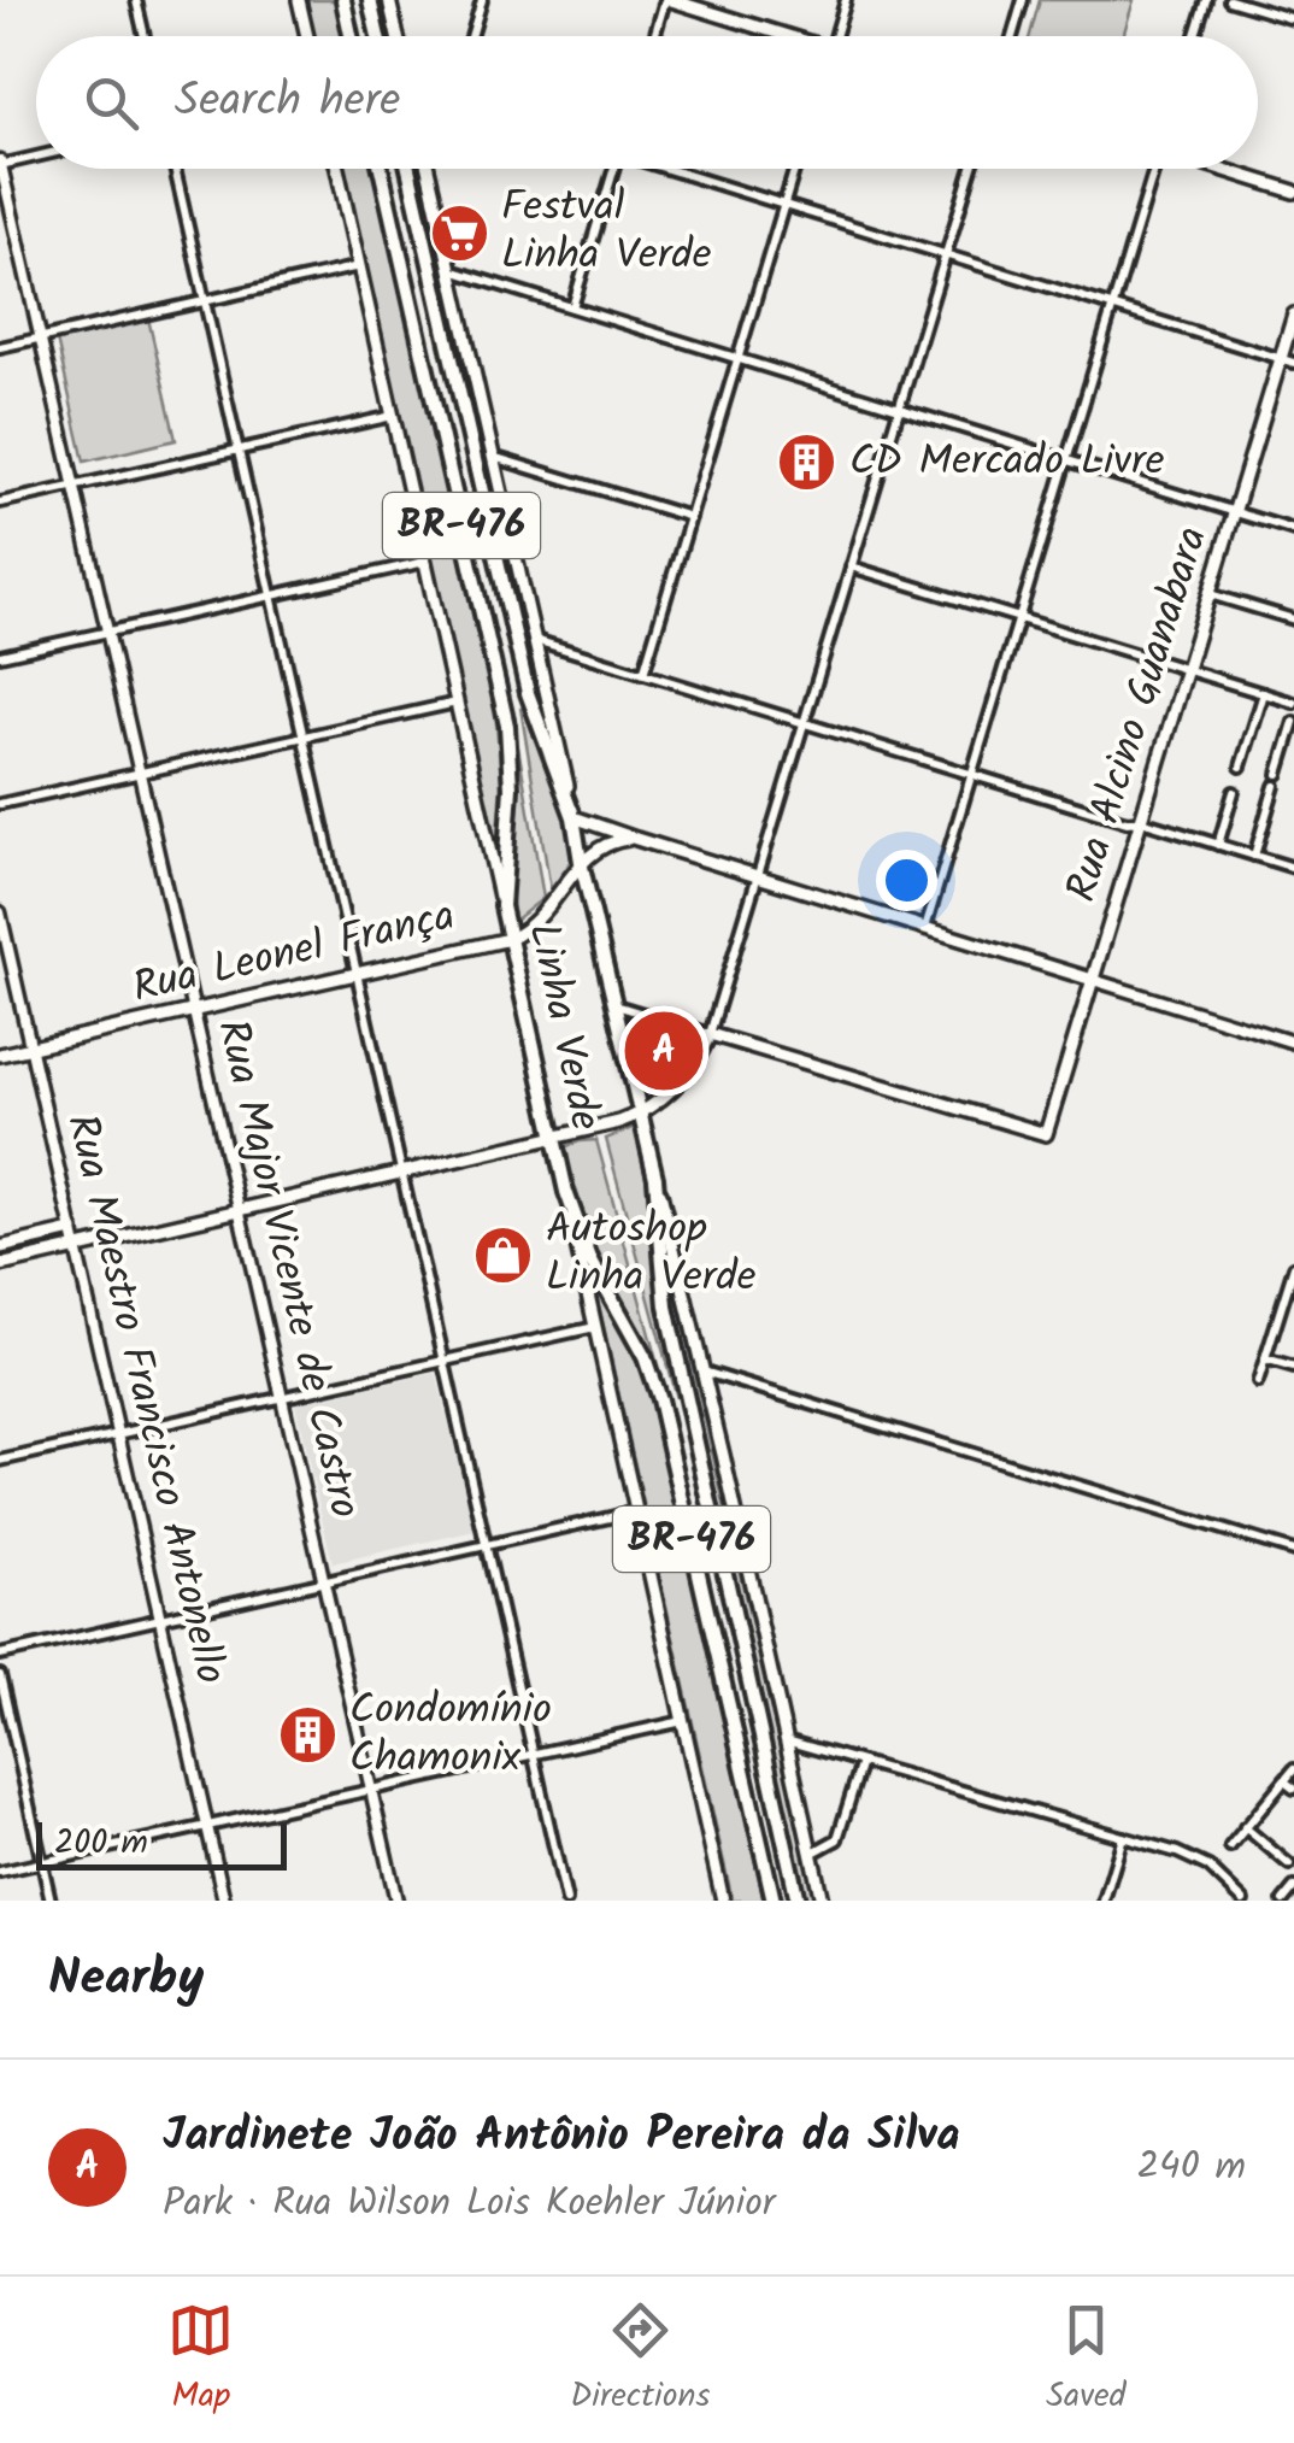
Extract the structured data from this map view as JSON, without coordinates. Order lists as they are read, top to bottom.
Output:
{
  "streets": {
    "highway": ["BR-476", "Linha Verde"],
    "main road": ["Rua Alcino Guanabara", "Rua Leonel França"],
    "street": ["Rua Major Vicente de Castro", "Rua Maestro Francisco Antonello"]
  },
  "crossings": [
    ["Rua Leonel França", "Linha Verde"],
    ["Rua Leonel França", "Rua Major Vicente de Castro"],
    ["Rua Leonel França", "Rua Maestro Francisco Antonello"]
  ],
  "places": {
    "supermarket": ["Festval Linha Verde"],
    "building": ["CD Mercado Livre", "Condomínio Chamonix"],
    "shop": ["Autoshop Linha Verde"]
  },
  "scale_bar": "200 m",
  "page": {
    "search": "Search here",
    "pins": "A",
    "scale": "200 m",
    "heading": "Nearby",
    "list": [
      {
        "mark": "A",
        "name": "Jardinete João Antônio Pereira da Silva",
        "note": "Park · Rua Wilson Lois Koehler Júnior",
        "value": "240 m"
      }
    ],
    "nav": ["Map", "Directions", "Saved"]
  }
}
